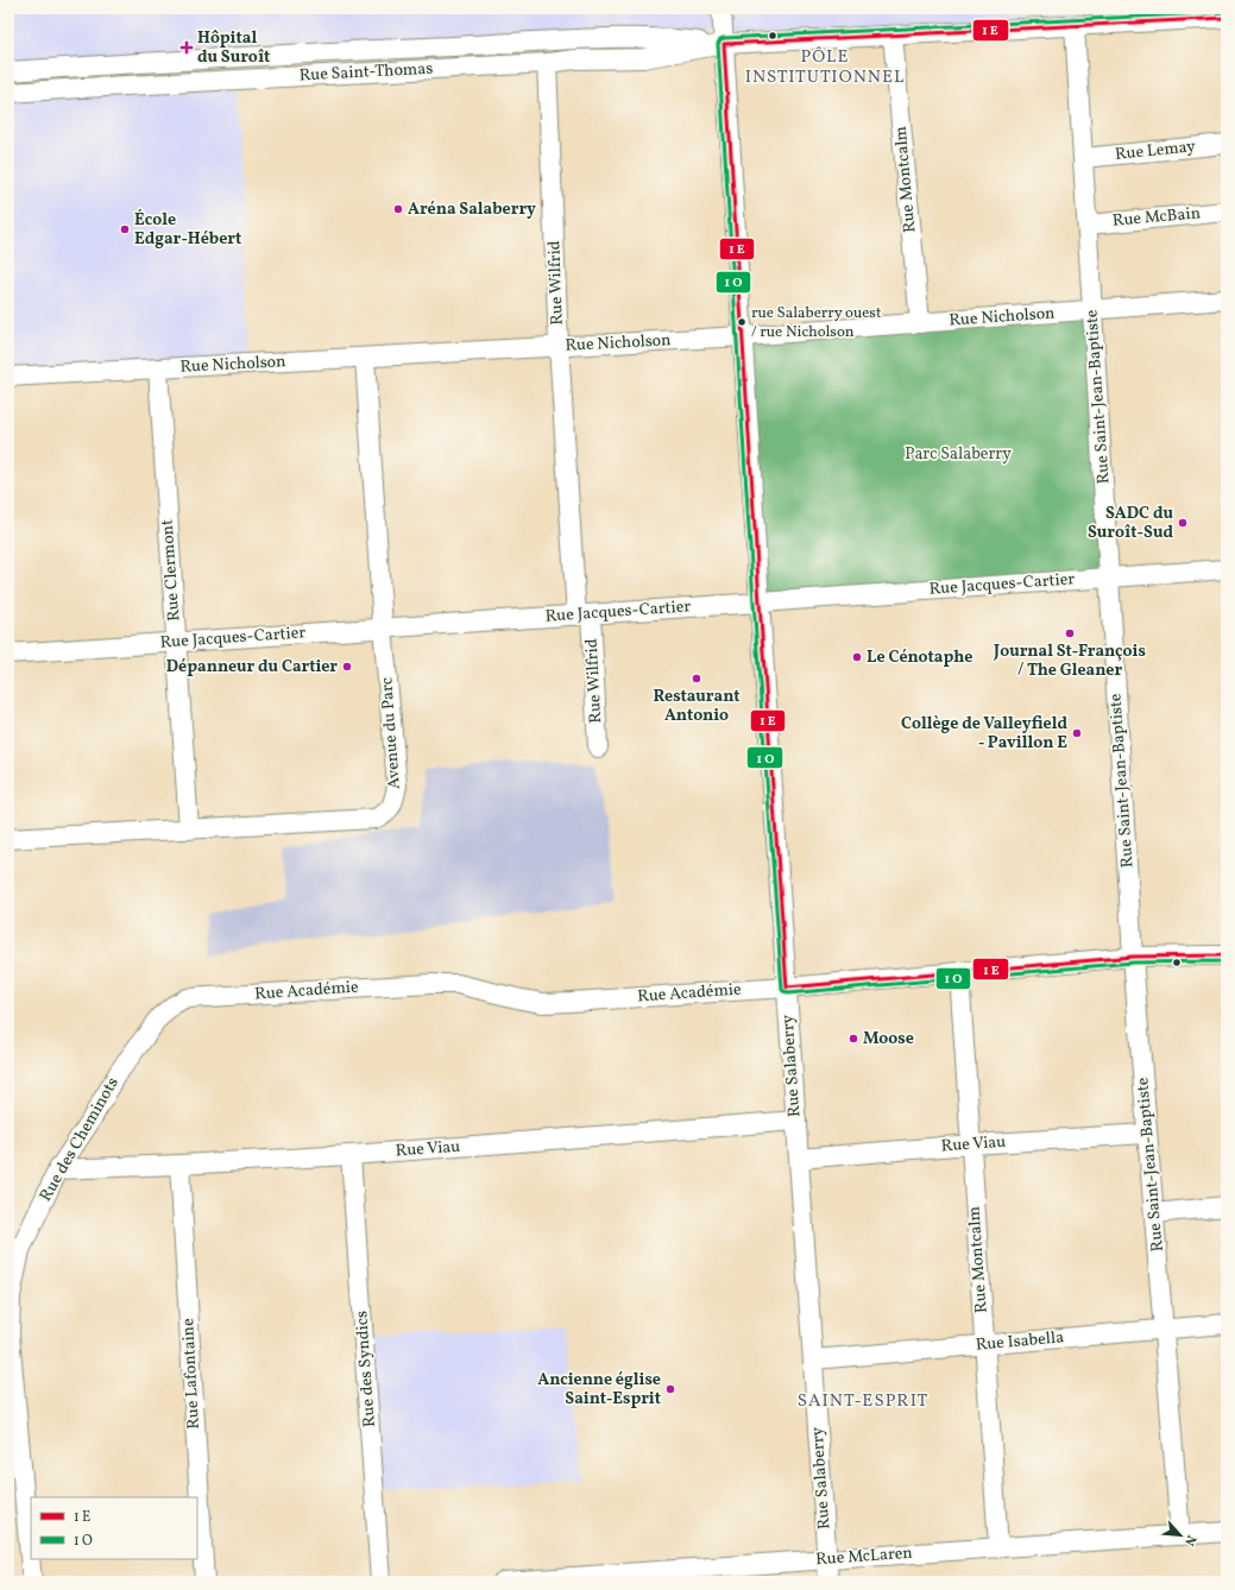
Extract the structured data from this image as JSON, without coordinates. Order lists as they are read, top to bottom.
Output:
{
  "streets": {
    "street": [
      "Rue Saint-Thomas",
      "Rue Lemay",
      "Rue Montcalm",
      "Rue McBain",
      "Rue Wilfrid",
      "Rue Nicholson",
      "Rue Saint-Jean-Baptiste",
      "Rue Clermont",
      "Rue Jacques-Cartier",
      "Avenue du Parc",
      "Rue Académie",
      "Rue Salaberry",
      "Rue des Cheminots",
      "Rue Viau",
      "Rue Isabella",
      "Rue des Syndics",
      "Rue Lafontaine",
      "Rue McLaren"
    ]
  },
  "crossings": [
    ["Rue Saint-Thomas", "Rue Montcalm"],
    ["Rue Saint-Thomas", "Rue Wilfrid"],
    ["Rue Saint-Thomas", "Rue Saint-Jean-Baptiste"],
    ["Rue Saint-Thomas", "Rue Salaberry"],
    ["Rue Lemay", "Rue Saint-Jean-Baptiste"],
    ["Rue Montcalm", "Rue Nicholson"],
    ["Rue Montcalm", "Rue Académie"],
    ["Rue Montcalm", "Rue Viau"],
    ["Rue Montcalm", "Rue Isabella"],
    ["Rue Montcalm", "Rue McLaren"],
    ["Rue McBain", "Rue Saint-Jean-Baptiste"],
    ["Rue Wilfrid", "Rue Nicholson"],
    ["Rue Wilfrid", "Rue Jacques-Cartier"],
    ["Rue Nicholson", "Rue Saint-Jean-Baptiste"],
    ["Rue Nicholson", "Rue Clermont"],
    ["Rue Nicholson", "Avenue du Parc"],
    ["Rue Nicholson", "Rue Salaberry"],
    ["Rue Saint-Jean-Baptiste", "Rue Jacques-Cartier"],
    ["Rue Saint-Jean-Baptiste", "Rue Académie"],
    ["Rue Saint-Jean-Baptiste", "Rue Viau"],
    ["Rue Saint-Jean-Baptiste", "Rue Isabella"],
    ["Rue Saint-Jean-Baptiste", "Rue McLaren"],
    ["Rue Clermont", "Rue Jacques-Cartier"],
    ["Rue Clermont", "Avenue du Parc"],
    ["Rue Jacques-Cartier", "Avenue du Parc"],
    ["Rue Jacques-Cartier", "Rue Salaberry"],
    ["Rue Académie", "Rue Salaberry"],
    ["Rue Académie", "Rue des Cheminots"],
    ["Rue Salaberry", "Rue Viau"],
    ["Rue Salaberry", "Rue Isabella"],
    ["Rue Salaberry", "Rue McLaren"],
    ["Rue des Cheminots", "Rue Viau"],
    ["Rue Viau", "Rue des Syndics"],
    ["Rue Viau", "Rue Lafontaine"]
  ],
  "districts": ["PÔLE INSTITUTIONNEL", "SAINT-ESPRIT"],
  "parks": ["Parc Salaberry"],
  "places": {
    "health": ["Hôpital du Suroît"],
    "other": [
      "Aréna Salaberry",
      "École Edgar-Hébert",
      "rue Salaberry ouest / rue Nicholson",
      "SADC du Suroît-Sud",
      "Journal St-François / The Gleaner",
      "Le Cénotaphe",
      "Dépanneur du Cartier",
      "Restaurant Antonio",
      "Collège de Valleyfield - Pavillon E",
      "Moose",
      "Ancienne église Saint-Esprit"
    ]
  },
  "legend": ["1 E", "1 O"],
  "north": "bottom right"
}
